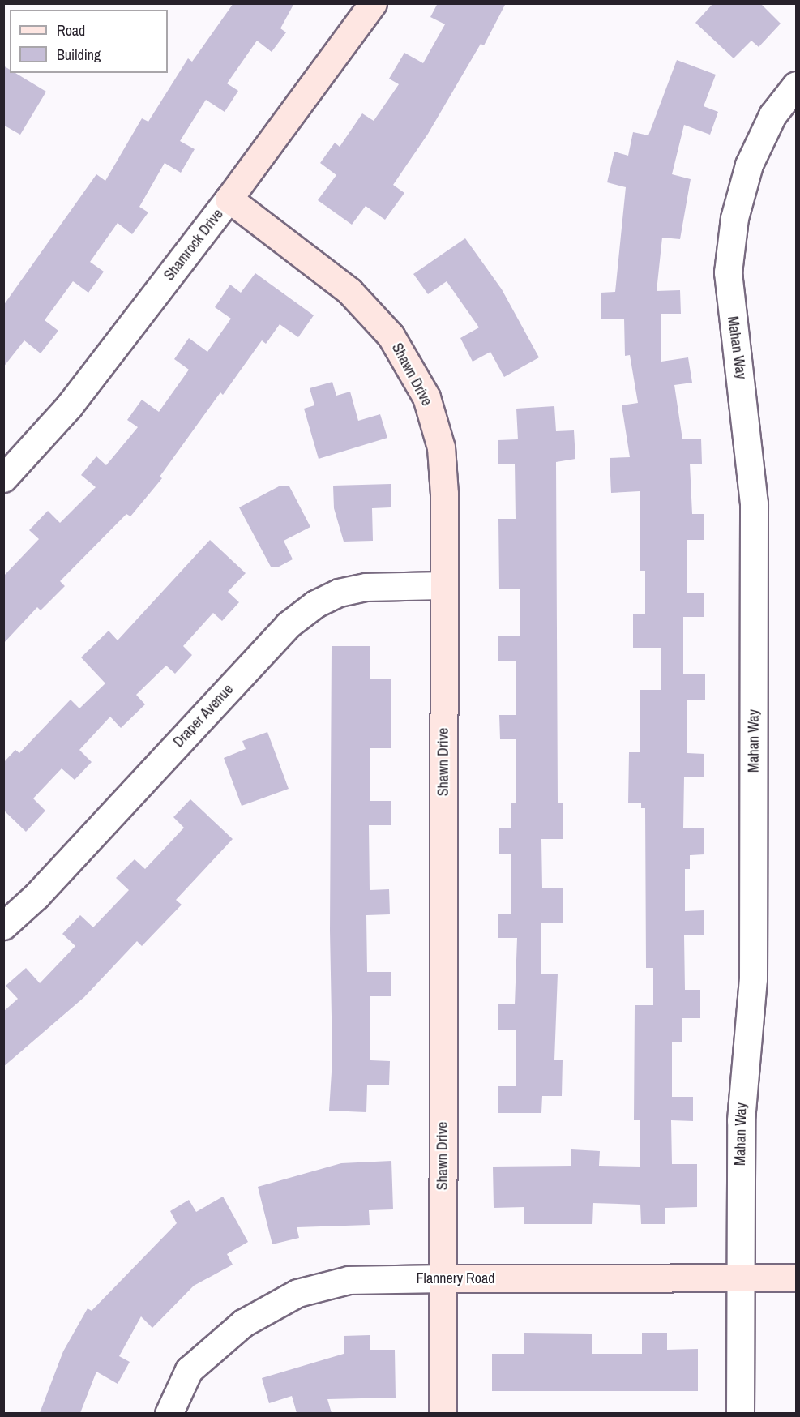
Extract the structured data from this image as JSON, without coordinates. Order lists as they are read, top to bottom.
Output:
{
  "streets": {
    "street": [
      "Shamrock Drive",
      "Mahan Way",
      "Shawn Drive",
      "Draper Avenue",
      "Flannery Road"
    ]
  },
  "crossings": [
    ["Shamrock Drive", "Shawn Drive"],
    ["Mahan Way", "Flannery Road"],
    ["Shawn Drive", "Draper Avenue"],
    ["Shawn Drive", "Flannery Road"]
  ],
  "legend": ["Road", "Building"]
}
